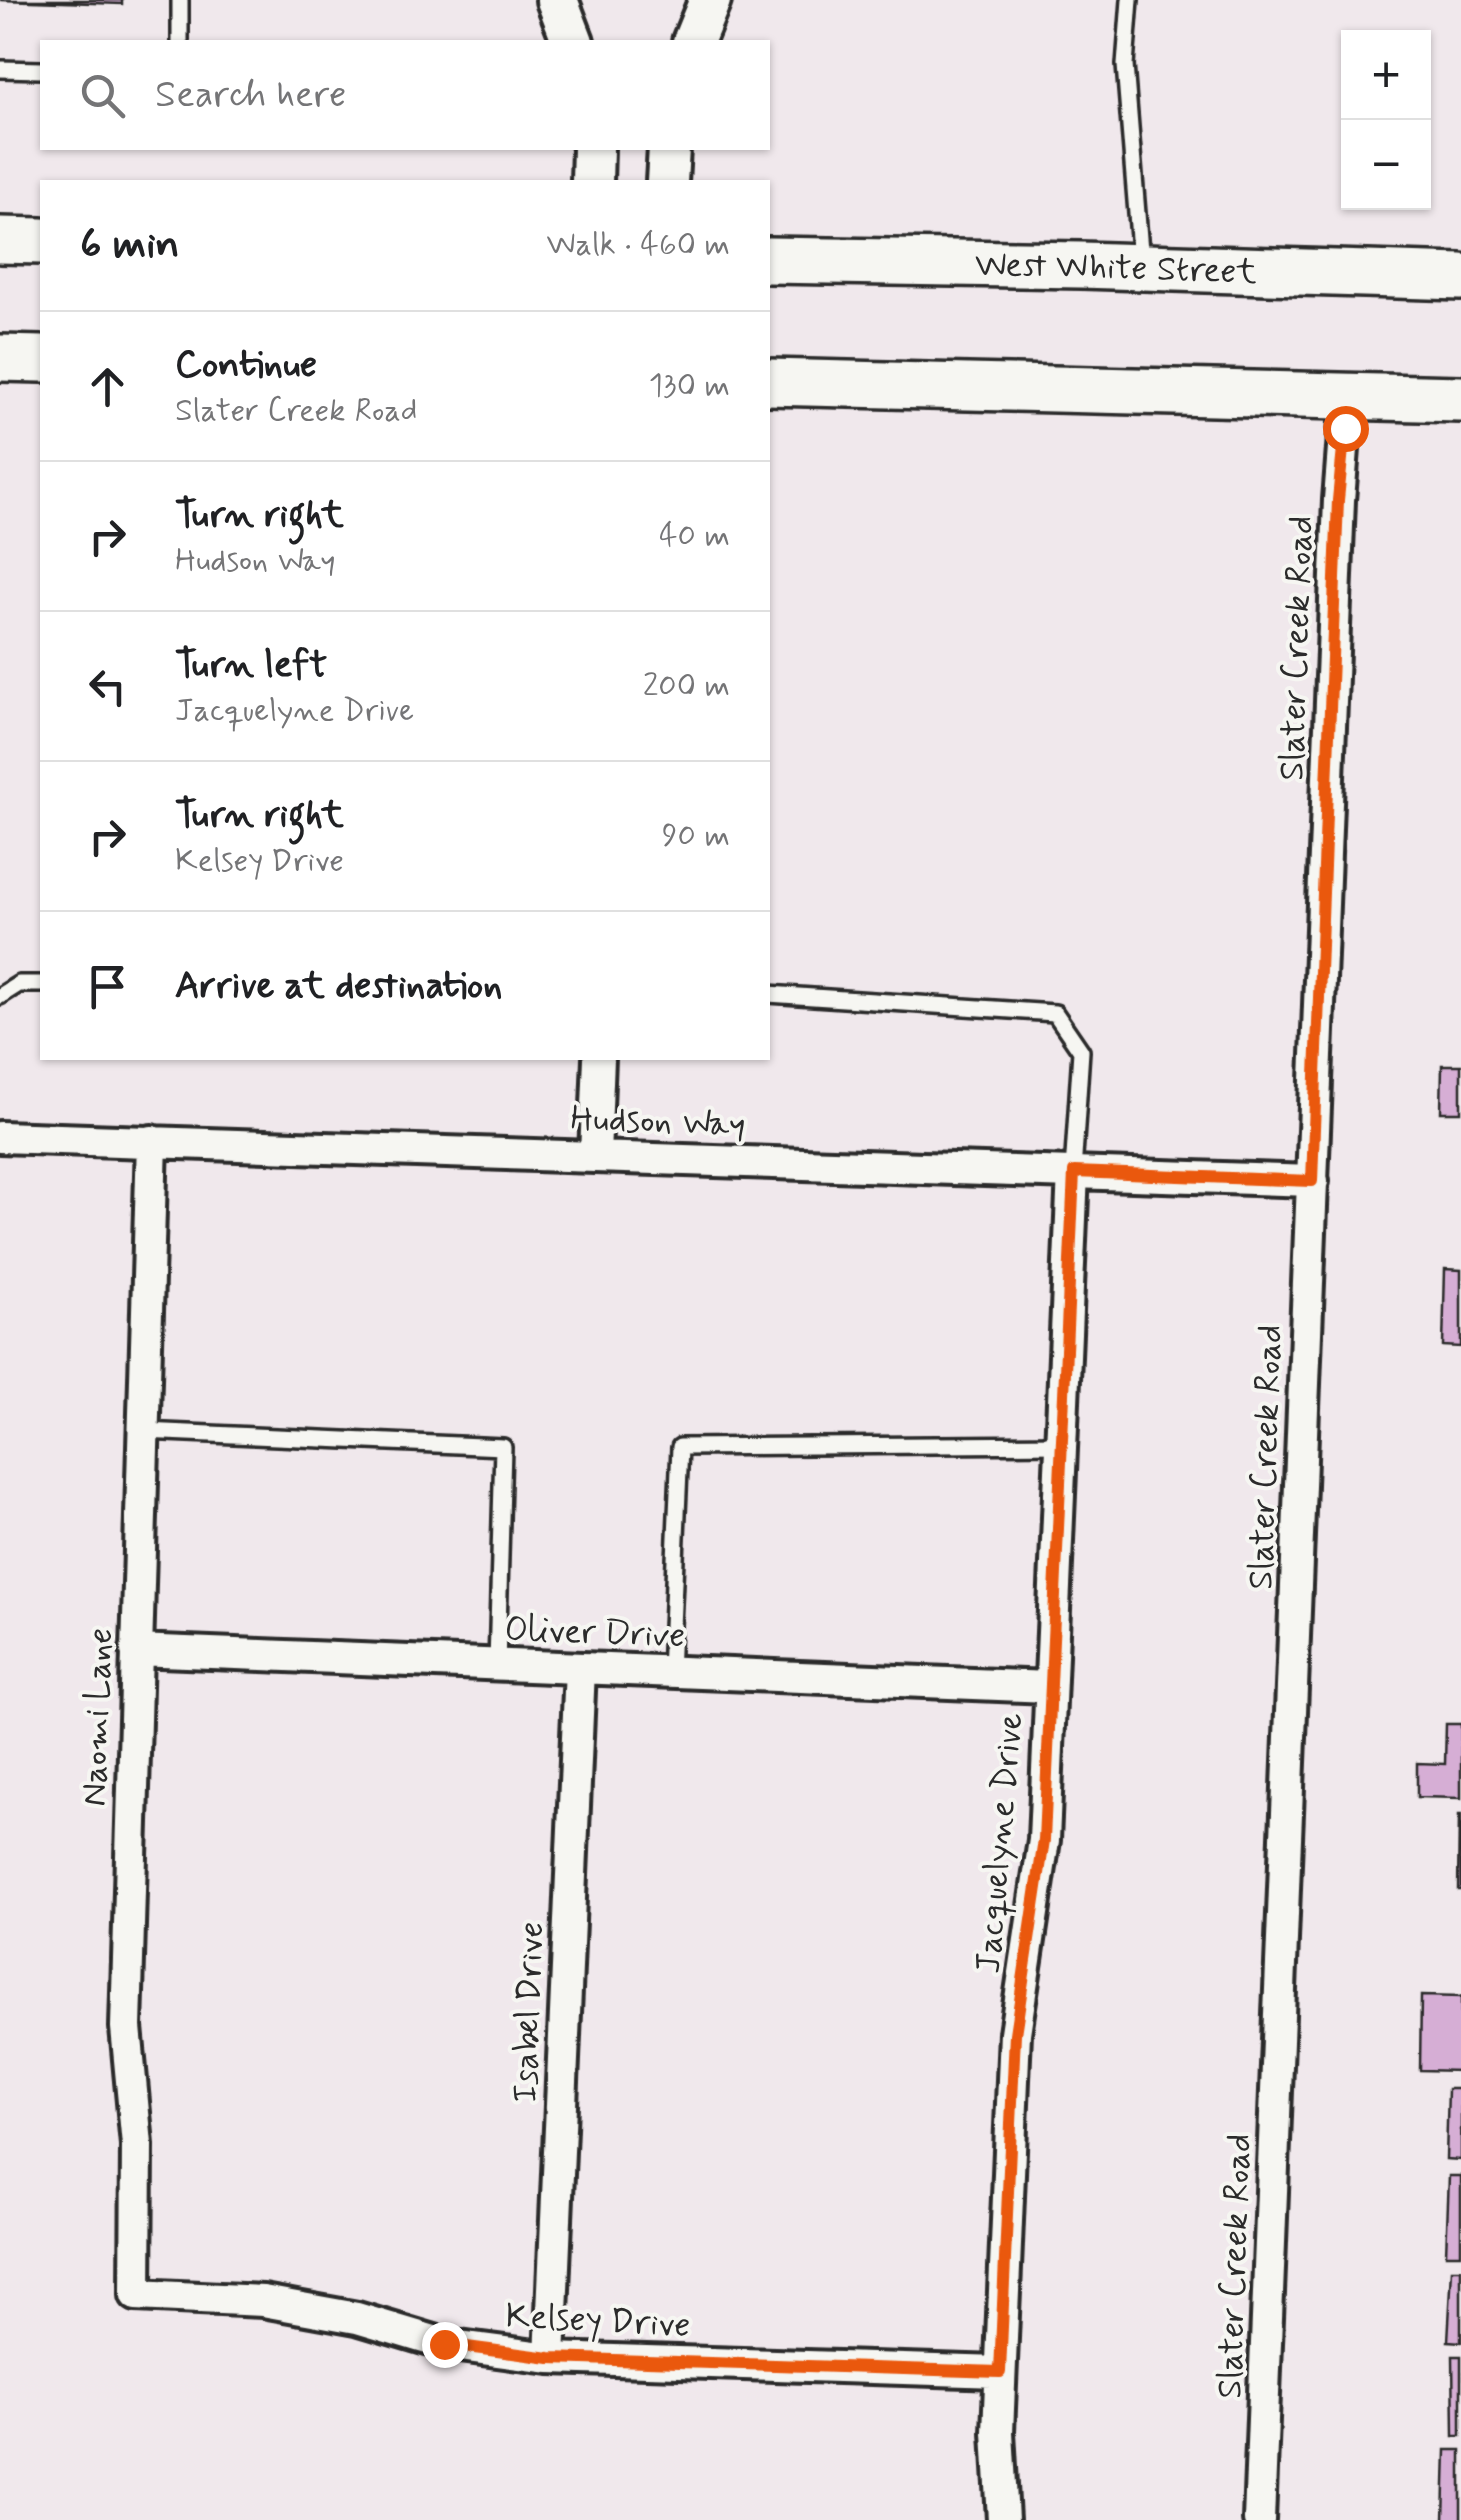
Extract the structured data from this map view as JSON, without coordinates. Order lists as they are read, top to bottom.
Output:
{
  "streets": {
    "main road": ["West White Street"],
    "street": [
      "Slater Creek Road",
      "Hudson Way",
      "Oliver Drive",
      "Naomi Lane",
      "Jacquelyne Drive",
      "Isabel Drive",
      "Kelsey Drive"
    ]
  },
  "crossings": [
    ["Slater Creek Road", "Hudson Way"],
    ["Hudson Way", "Naomi Lane"],
    ["Hudson Way", "Jacquelyne Drive"],
    ["Oliver Drive", "Naomi Lane"],
    ["Oliver Drive", "Jacquelyne Drive"],
    ["Oliver Drive", "Isabel Drive"],
    ["Naomi Lane", "Kelsey Drive"],
    ["Jacquelyne Drive", "Kelsey Drive"],
    ["Isabel Drive", "Kelsey Drive"]
  ],
  "page": {
    "map_buttons": ["+", "−"],
    "search": "Search here",
    "heading": ["6 min", "Walk · 460 m"],
    "list": [
      ["Continue", "Slater Creek Road", "130 m"],
      ["Turn right", "Hudson Way", "40 m"],
      ["Turn left", "Jacquelyne Drive", "200 m"],
      ["Turn right", "Kelsey Drive", "90 m"],
      "Arrive at destination"
    ]
  }
}
